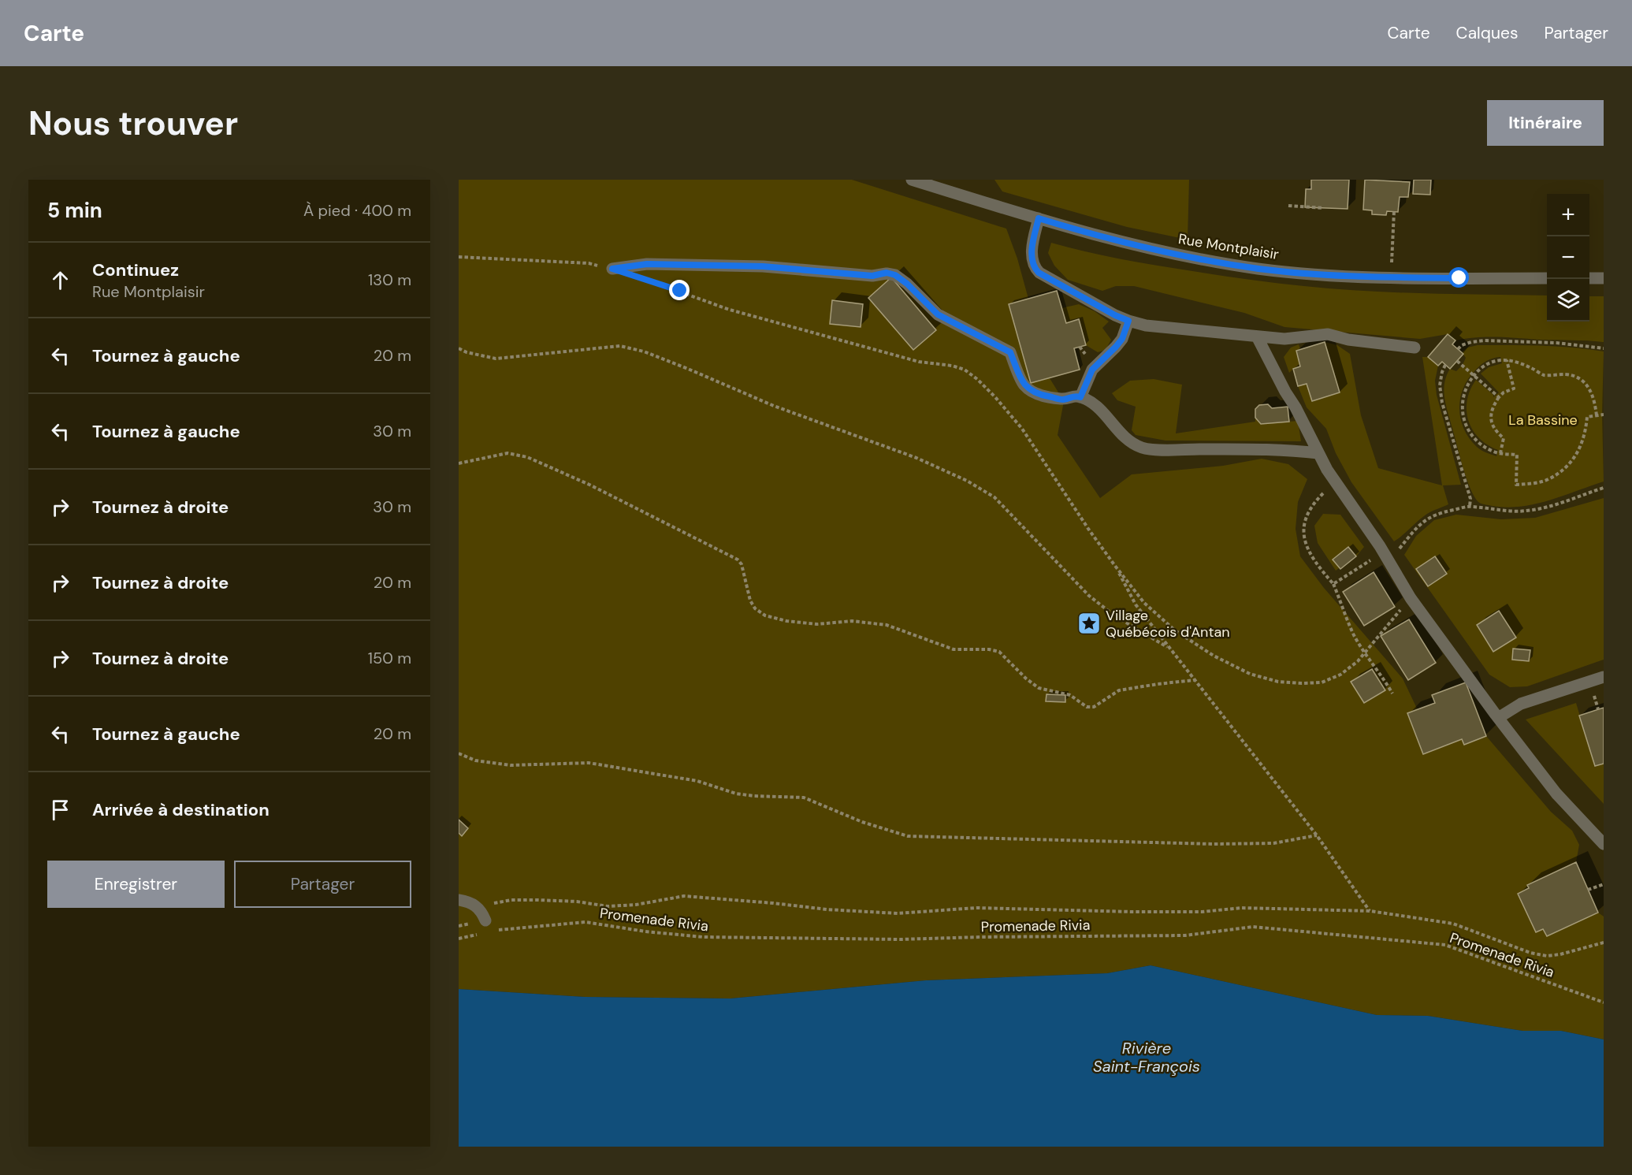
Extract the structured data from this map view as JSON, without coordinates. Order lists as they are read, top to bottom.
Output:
{
  "streets": {
    "street": ["Rue Montplaisir"],
    "path": ["Promenade Rivia"]
  },
  "water": ["Rivière Saint-François"],
  "parks": ["La Bassine"],
  "places": {
    "place": ["Village Québécois d'Antan"]
  },
  "page": {
    "header": "Carte",
    "nav": ["Carte", "Calques", "Partager"],
    "buttons": [
      "Itinéraire",
      ["Enregistrer", "Partager"]
    ],
    "title": "Nous trouver",
    "heading": ["5 min", "À pied · 400 m"],
    "map_buttons": ["+", "−"],
    "list": [
      ["Continuez", "Rue Montplaisir", "130 m"],
      ["Tournez à gauche", "20 m"],
      ["Tournez à gauche", "30 m"],
      ["Tournez à droite", "30 m"],
      ["Tournez à droite", "20 m"],
      ["Tournez à droite", "150 m"],
      ["Tournez à gauche", "20 m"],
      "Arrivée à destination"
    ]
  }
}
